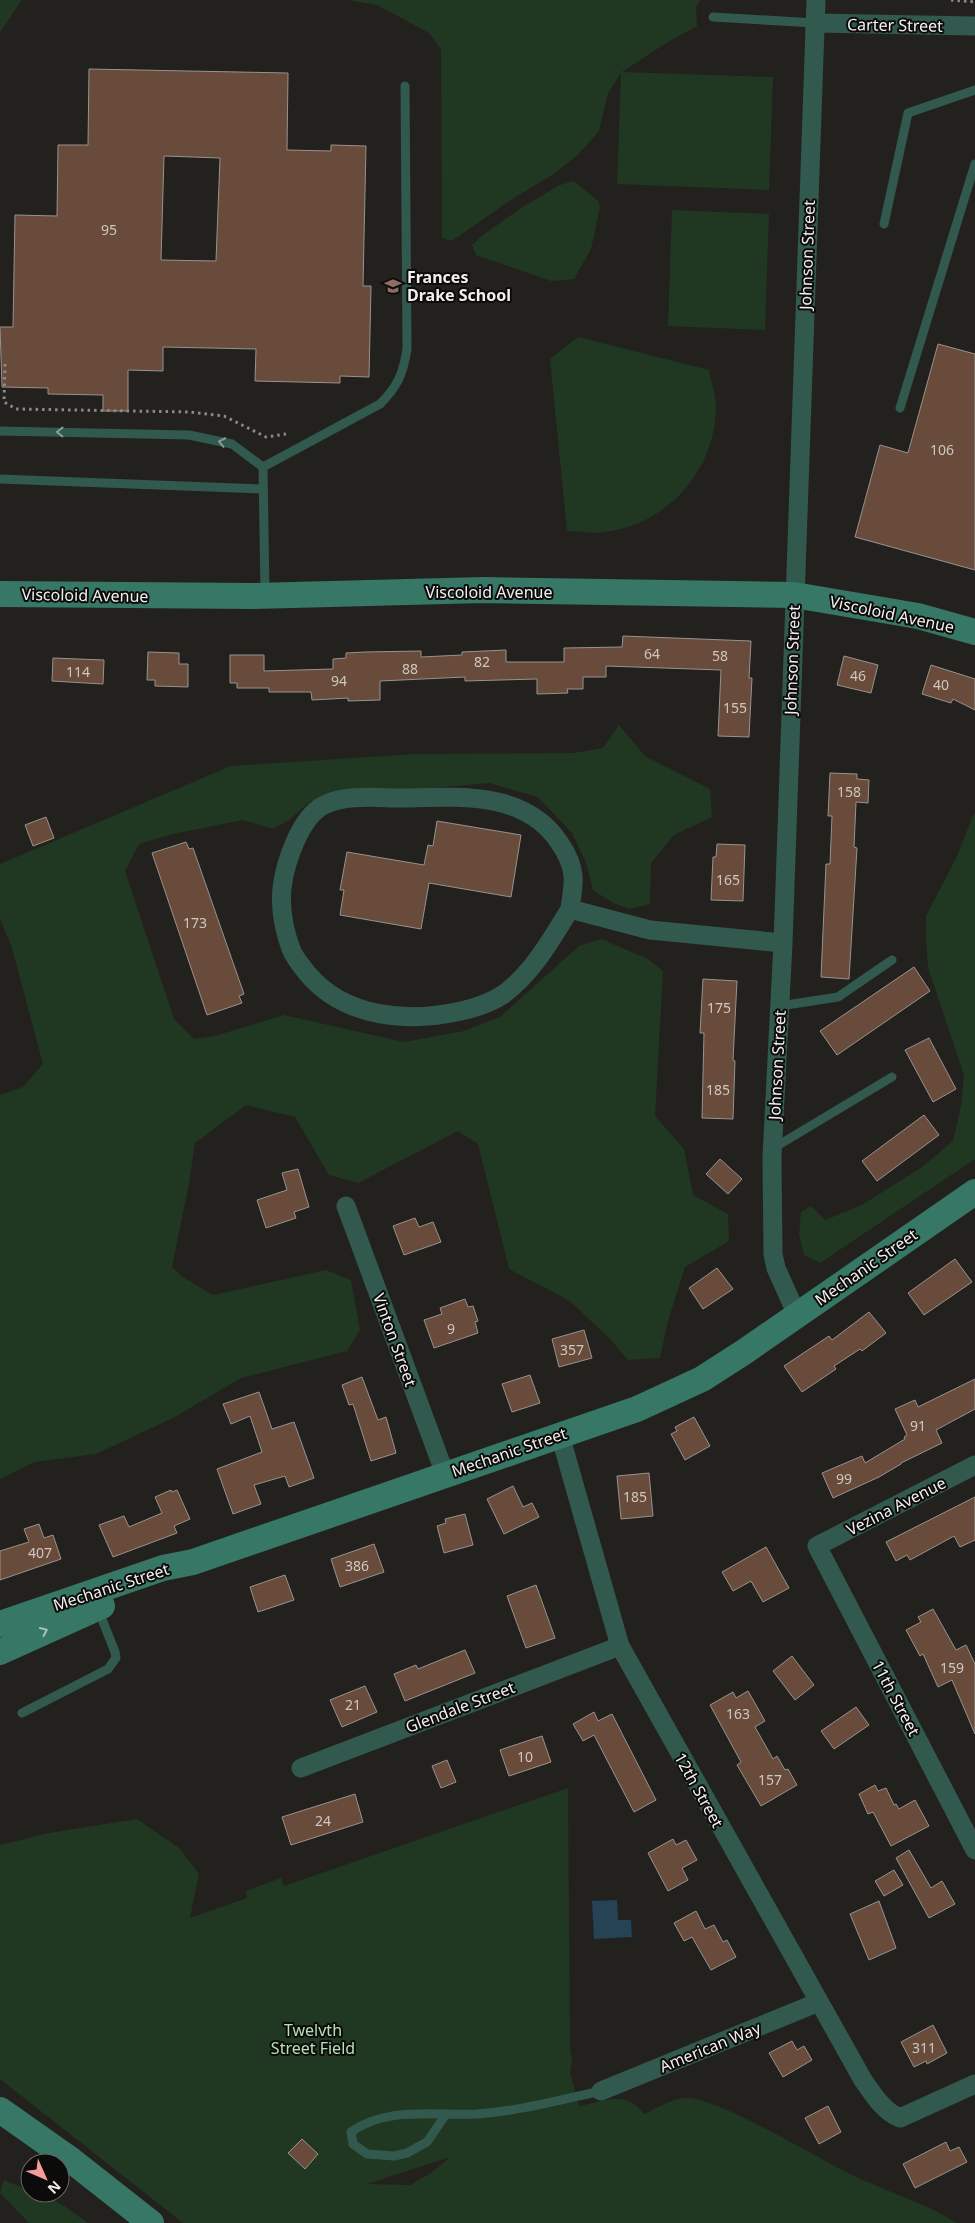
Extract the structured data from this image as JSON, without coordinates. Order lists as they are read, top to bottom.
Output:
{
  "streets": {
    "main road": ["Viscoloid Avenue", "Mechanic Street"],
    "street": [
      "Carter Street",
      "Johnson Street",
      "Vinton Street",
      "Vezina Avenue",
      "11th Street",
      "Glendale Street",
      "12th Street",
      "American Way"
    ]
  },
  "crossings": [
    ["Carter Street", "Johnson Street"],
    ["Johnson Street", "Viscoloid Avenue"],
    ["Johnson Street", "Mechanic Street"],
    ["Mechanic Street", "Vinton Street"],
    ["Mechanic Street", "12th Street"],
    ["Vezina Avenue", "11th Street"],
    ["Glendale Street", "12th Street"],
    ["12th Street", "American Way"]
  ],
  "parks": ["Twelvth Street Field"],
  "places": {
    "school or university": ["Frances Drake School"]
  },
  "house_numbers": [
    "95",
    "106",
    "64",
    "58",
    "82",
    "88",
    "114",
    "46",
    "94",
    "40",
    "155",
    "158",
    "165",
    "173",
    "175",
    "185",
    "9",
    "357",
    "91",
    "99",
    "185",
    "407",
    "386",
    "159",
    "21",
    "163",
    "10",
    "157",
    "24",
    "311"
  ],
  "north": "bottom right"
}
